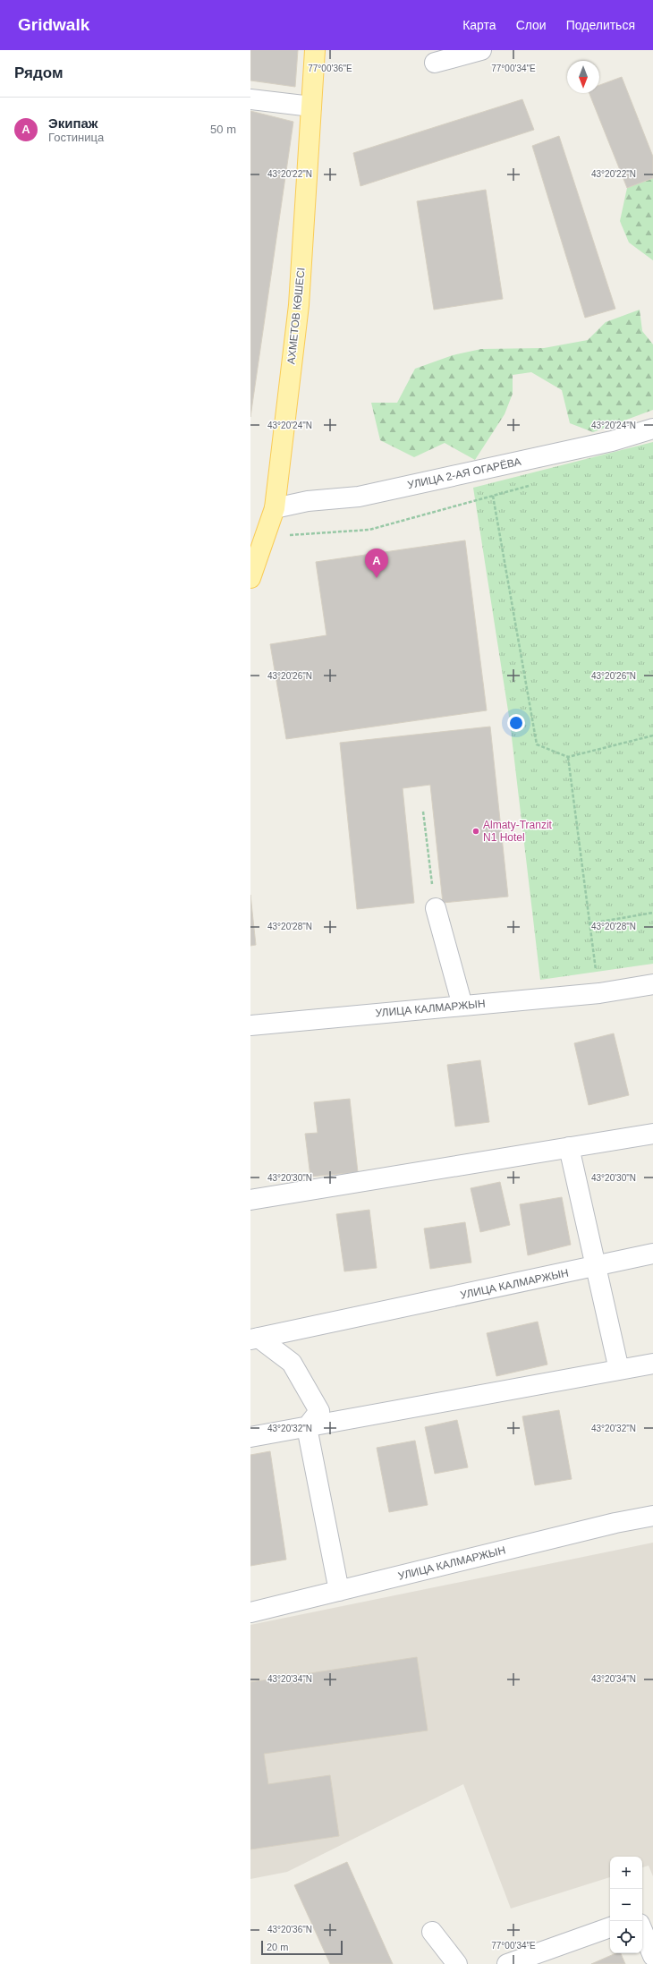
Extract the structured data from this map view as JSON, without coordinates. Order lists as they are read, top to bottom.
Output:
{
  "streets": {
    "main road": ["АХМЕТОВ КӨШЕСІ"],
    "street": ["УЛИЦА 2-АЯ ОГАРЁВА", "УЛИЦА КАЛМАРЖЫН"]
  },
  "crossings": [
    ["АХМЕТОВ КӨШЕСІ", "УЛИЦА 2-АЯ ОГАРЁВА"]
  ],
  "places": ["Almaty-Tranzit N1 Hotel"],
  "scale_bar": "20 m",
  "north": "bottom",
  "page": {
    "header": "Gridwalk",
    "nav": ["Карта", "Слои", "Поделиться"],
    "heading": "Рядом",
    "list": [
      {
        "mark": "A",
        "name": "Экипаж",
        "note": "Гостиница",
        "value": "50 m"
      }
    ],
    "pins": "A",
    "map_buttons": ["+", "−"],
    "scale": "20 m"
  },
  "coordinates": [
    "77°00'36\"E",
    "77°00'34\"E",
    "43°20'22\"N",
    "43°20'24\"N",
    "43°20'26\"N",
    "43°20'28\"N",
    "43°20'30\"N",
    "43°20'32\"N",
    "43°20'34\"N",
    "43°20'36\"N"
  ]
}
